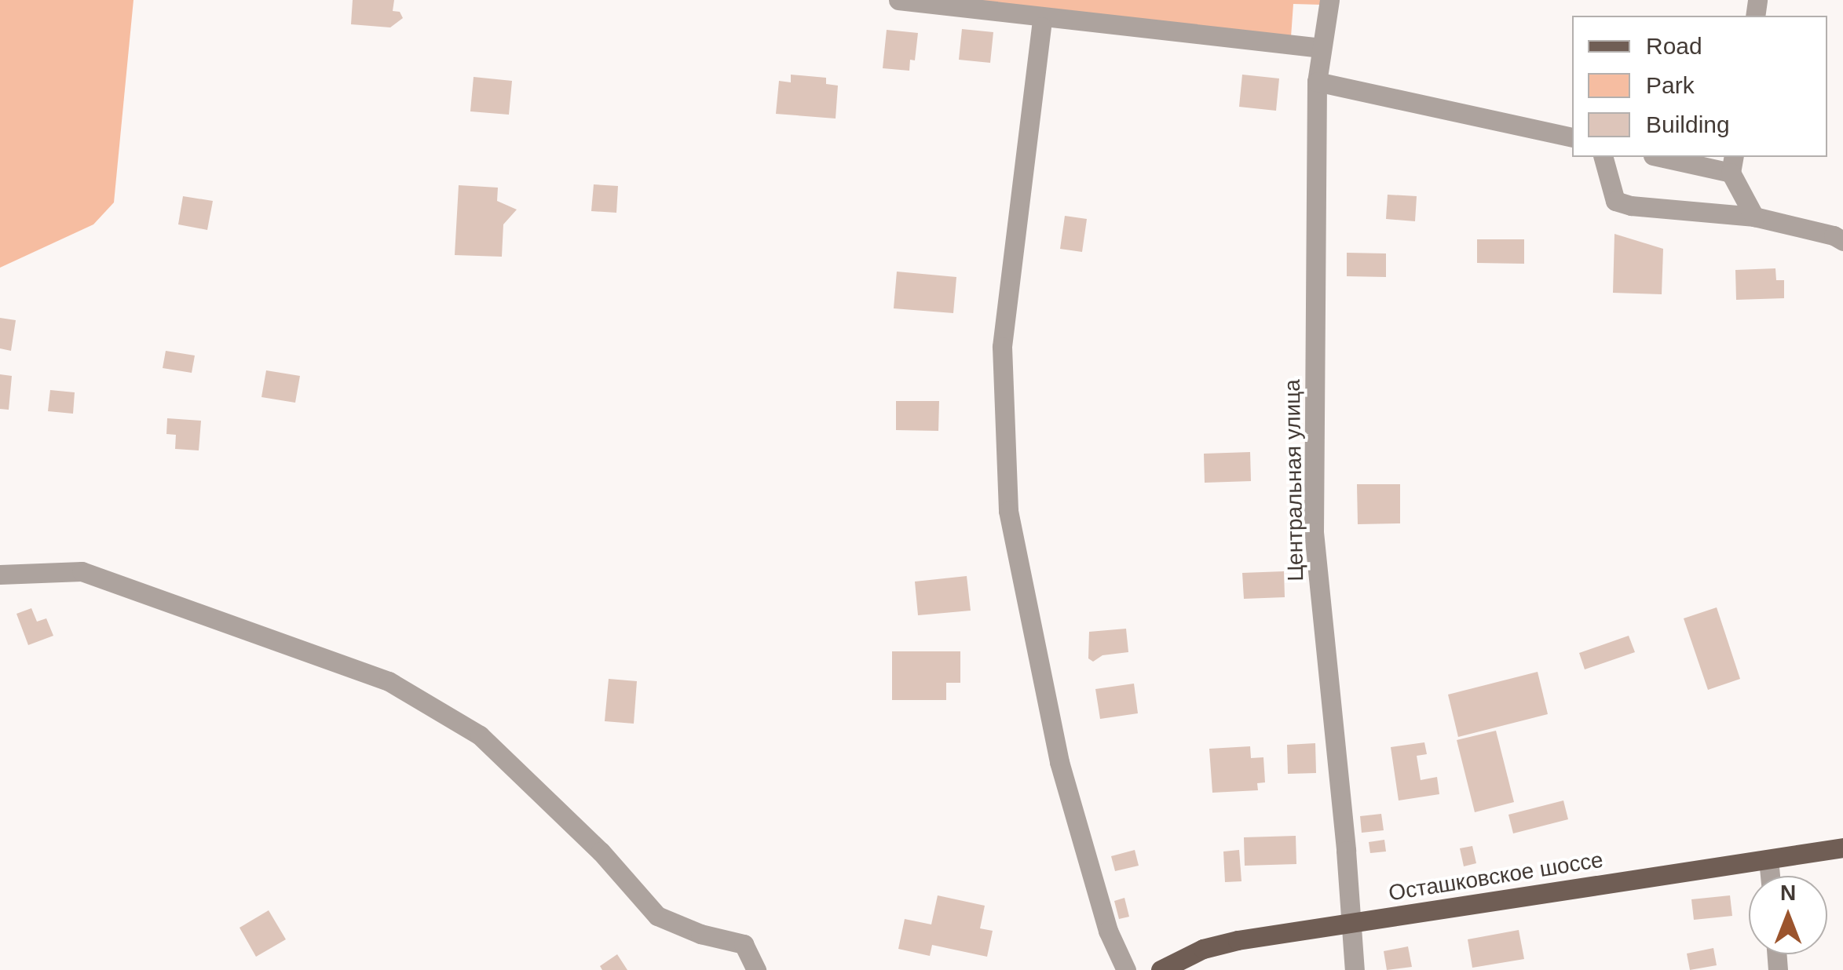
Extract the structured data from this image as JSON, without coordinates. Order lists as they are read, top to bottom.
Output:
{
  "streets": {
    "main road": ["Осташковское шоссе"],
    "street": ["Центральная улица"]
  },
  "crossings": [
    ["Центральная улица", "Осташковское шоссе"]
  ],
  "legend": ["Road", "Park", "Building"],
  "north": "top"
}
